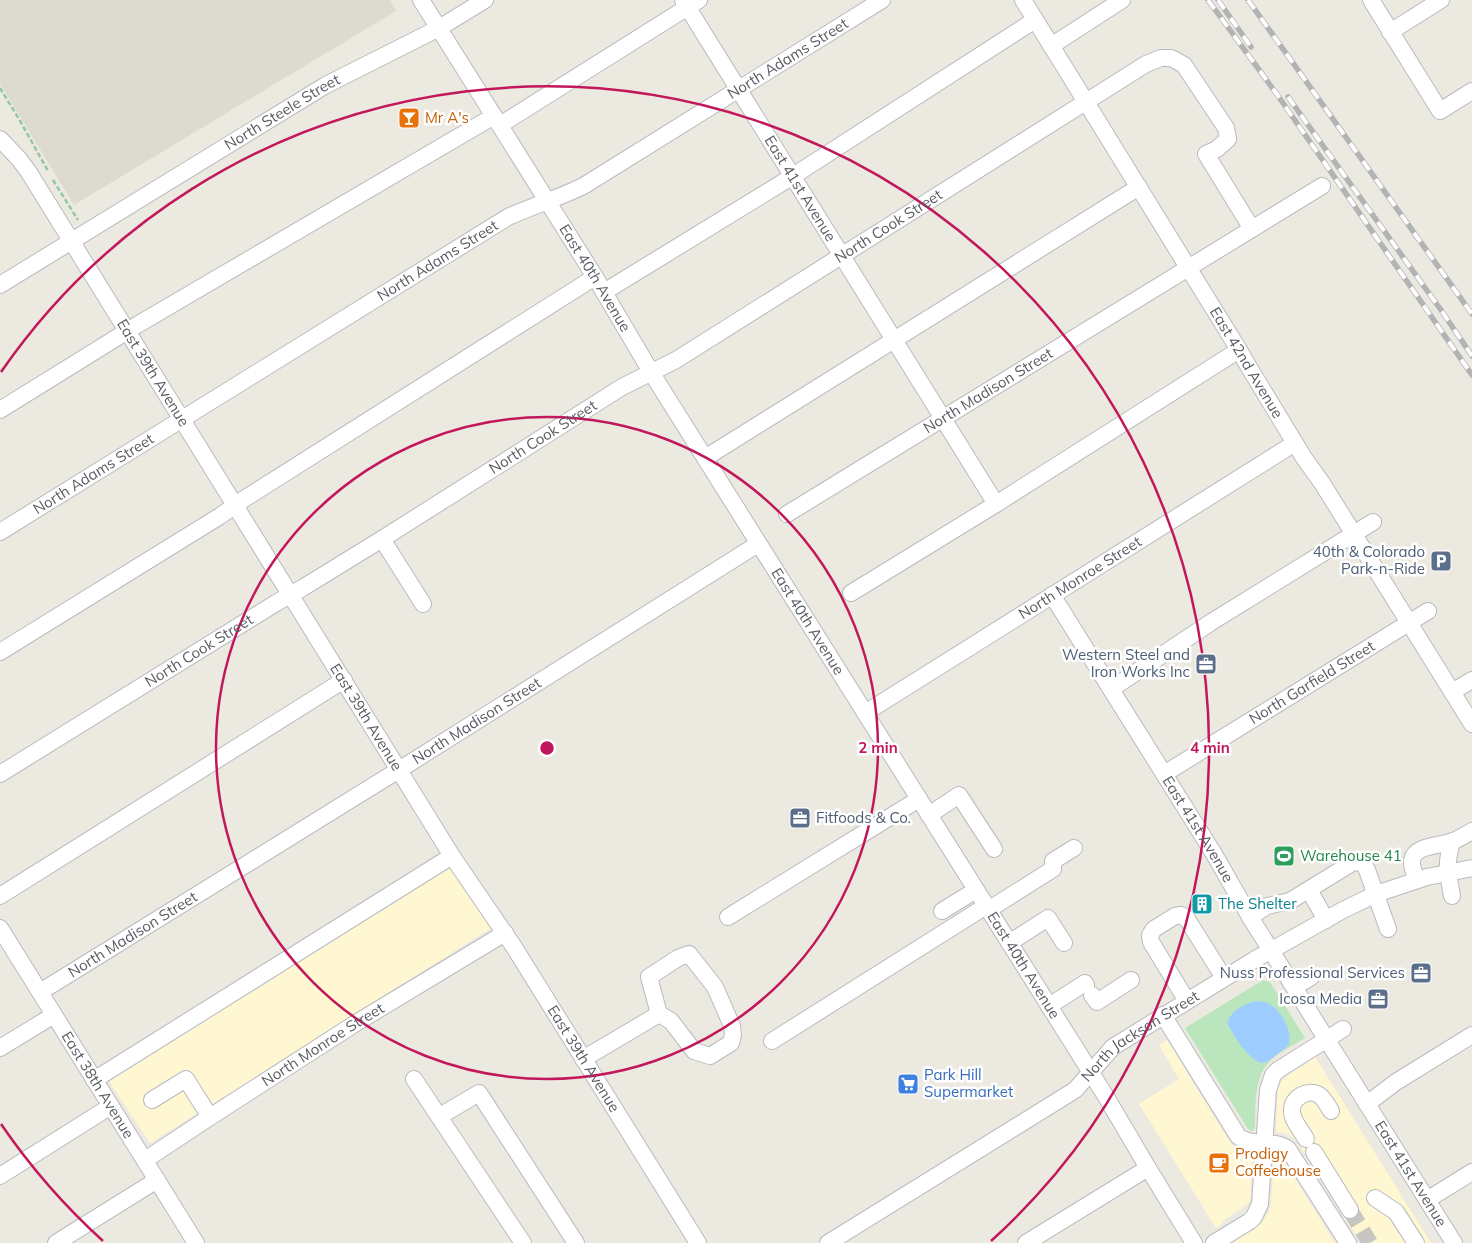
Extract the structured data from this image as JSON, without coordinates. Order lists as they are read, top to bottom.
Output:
{
  "streets": {
    "street": [
      "North Adams Street",
      "North Steele Street",
      "East 41st Avenue",
      "North Cook Street",
      "East 40th Avenue",
      "East 42nd Avenue",
      "East 39th Avenue",
      "North Madison Street",
      "North Monroe Street",
      "North Garfield Street",
      "North Jackson Street",
      "East 38th Avenue"
    ]
  },
  "crossings": [
    ["North Adams Street", "East 41st Avenue"],
    ["North Adams Street", "East 40th Avenue"],
    ["North Adams Street", "East 39th Avenue"],
    ["North Steele Street", "East 40th Avenue"],
    ["North Steele Street", "East 39th Avenue"],
    ["East 41st Avenue", "North Cook Street"],
    ["East 41st Avenue", "North Madison Street"],
    ["East 41st Avenue", "North Monroe Street"],
    ["East 41st Avenue", "North Garfield Street"],
    ["East 41st Avenue", "North Jackson Street"],
    ["North Cook Street", "East 40th Avenue"],
    ["North Cook Street", "East 42nd Avenue"],
    ["North Cook Street", "East 39th Avenue"],
    ["North Cook Street", "North Madison Street"],
    ["East 40th Avenue", "North Madison Street"],
    ["East 40th Avenue", "North Monroe Street"],
    ["East 40th Avenue", "North Jackson Street"],
    ["East 42nd Avenue", "North Madison Street"],
    ["East 42nd Avenue", "North Monroe Street"],
    ["East 42nd Avenue", "North Garfield Street"],
    ["East 39th Avenue", "North Madison Street"],
    ["East 39th Avenue", "North Monroe Street"],
    ["North Madison Street", "East 38th Avenue"],
    ["North Monroe Street", "East 38th Avenue"]
  ],
  "places": {
    "bar": ["Mr A's"],
    "parking": ["40th & Colorado Park-n-Ride"],
    "office": [
      "Western Steel and Iron Works Inc",
      "Fitfoods & Co.",
      "Nuss Professional Services",
      "Icosa Media"
    ],
    "sports": ["Warehouse 41"],
    "building": ["The Shelter"],
    "supermarket": ["Park Hill Supermarket"],
    "cafe": ["Prodigy Coffeehouse"]
  },
  "rings": ["2 min", "4 min"]
}
